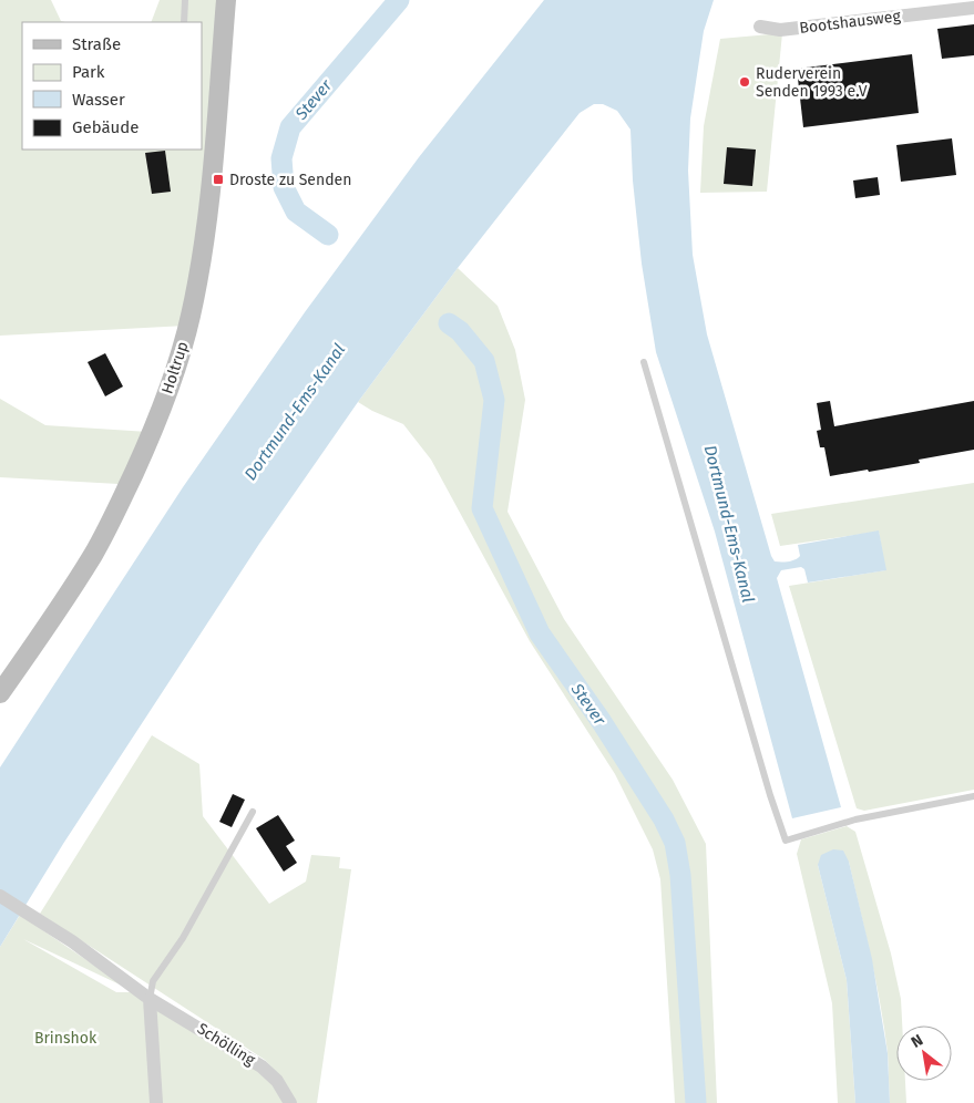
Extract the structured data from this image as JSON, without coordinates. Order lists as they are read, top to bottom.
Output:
{
  "streets": {
    "street": ["Bootshausweg", "Holtrup", "Schölling"]
  },
  "water": ["Stever", "Dortmund-Ems-Kanal"],
  "parks": ["Brinshok"],
  "places": {
    "other": ["Ruderverein Senden 1993 e.V"],
    "transit": ["Droste zu Senden"]
  },
  "legend": [
    "Straße",
    "Park",
    "Wasser",
    "Gebäude"
  ],
  "north": "top left"
}
